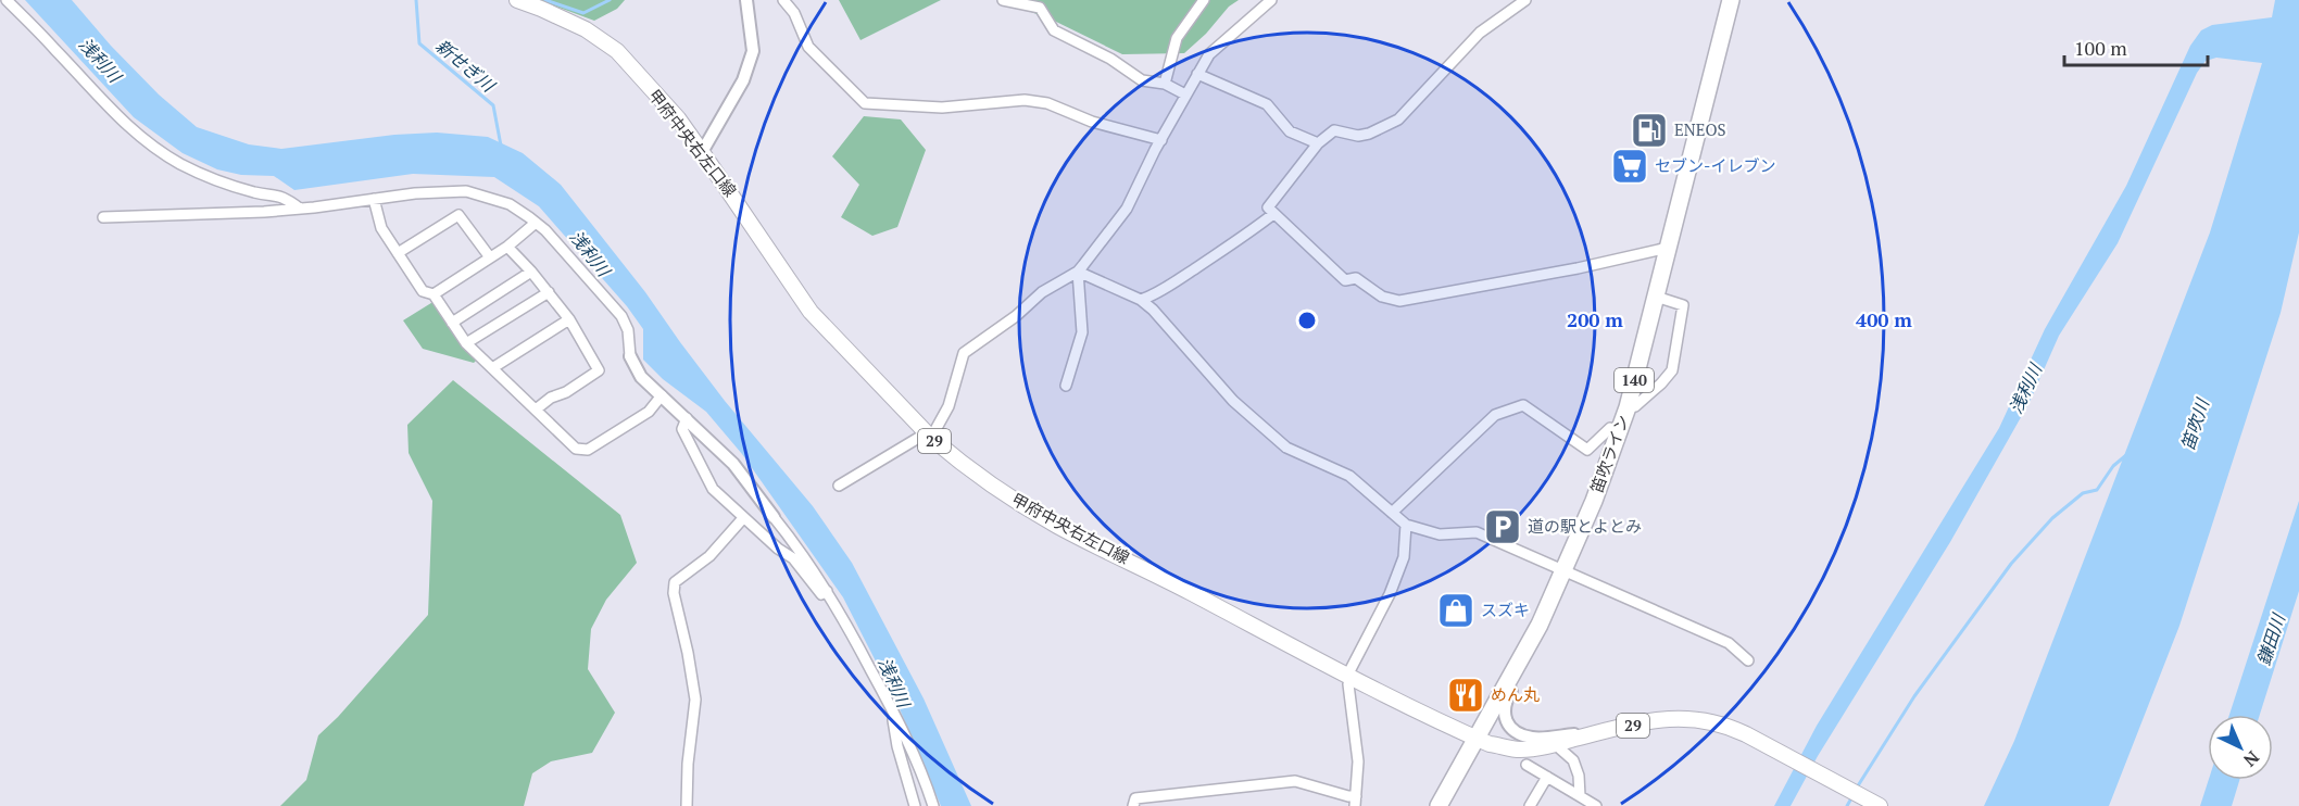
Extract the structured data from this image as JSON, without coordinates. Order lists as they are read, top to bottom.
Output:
{
  "streets": {
    "highway": ["140", "笛吹ライン"],
    "main road": ["甲府中央右左口線", "29"]
  },
  "crossings": [
    ["甲府中央右左口線", "笛吹ライン"]
  ],
  "water": [
    "浅利川",
    "新せぎ川",
    "笛吹川",
    "鎌田川"
  ],
  "places": {
    "fuel station": ["ENEOS"],
    "supermarket": ["セブン-イレブン"],
    "parking": ["道の駅とよとみ"],
    "shop": ["スズキ"],
    "restaurant": ["めん丸"]
  },
  "scale_bar": "100 m",
  "north": "bottom right",
  "rings": ["200 m", "400 m"]
}
